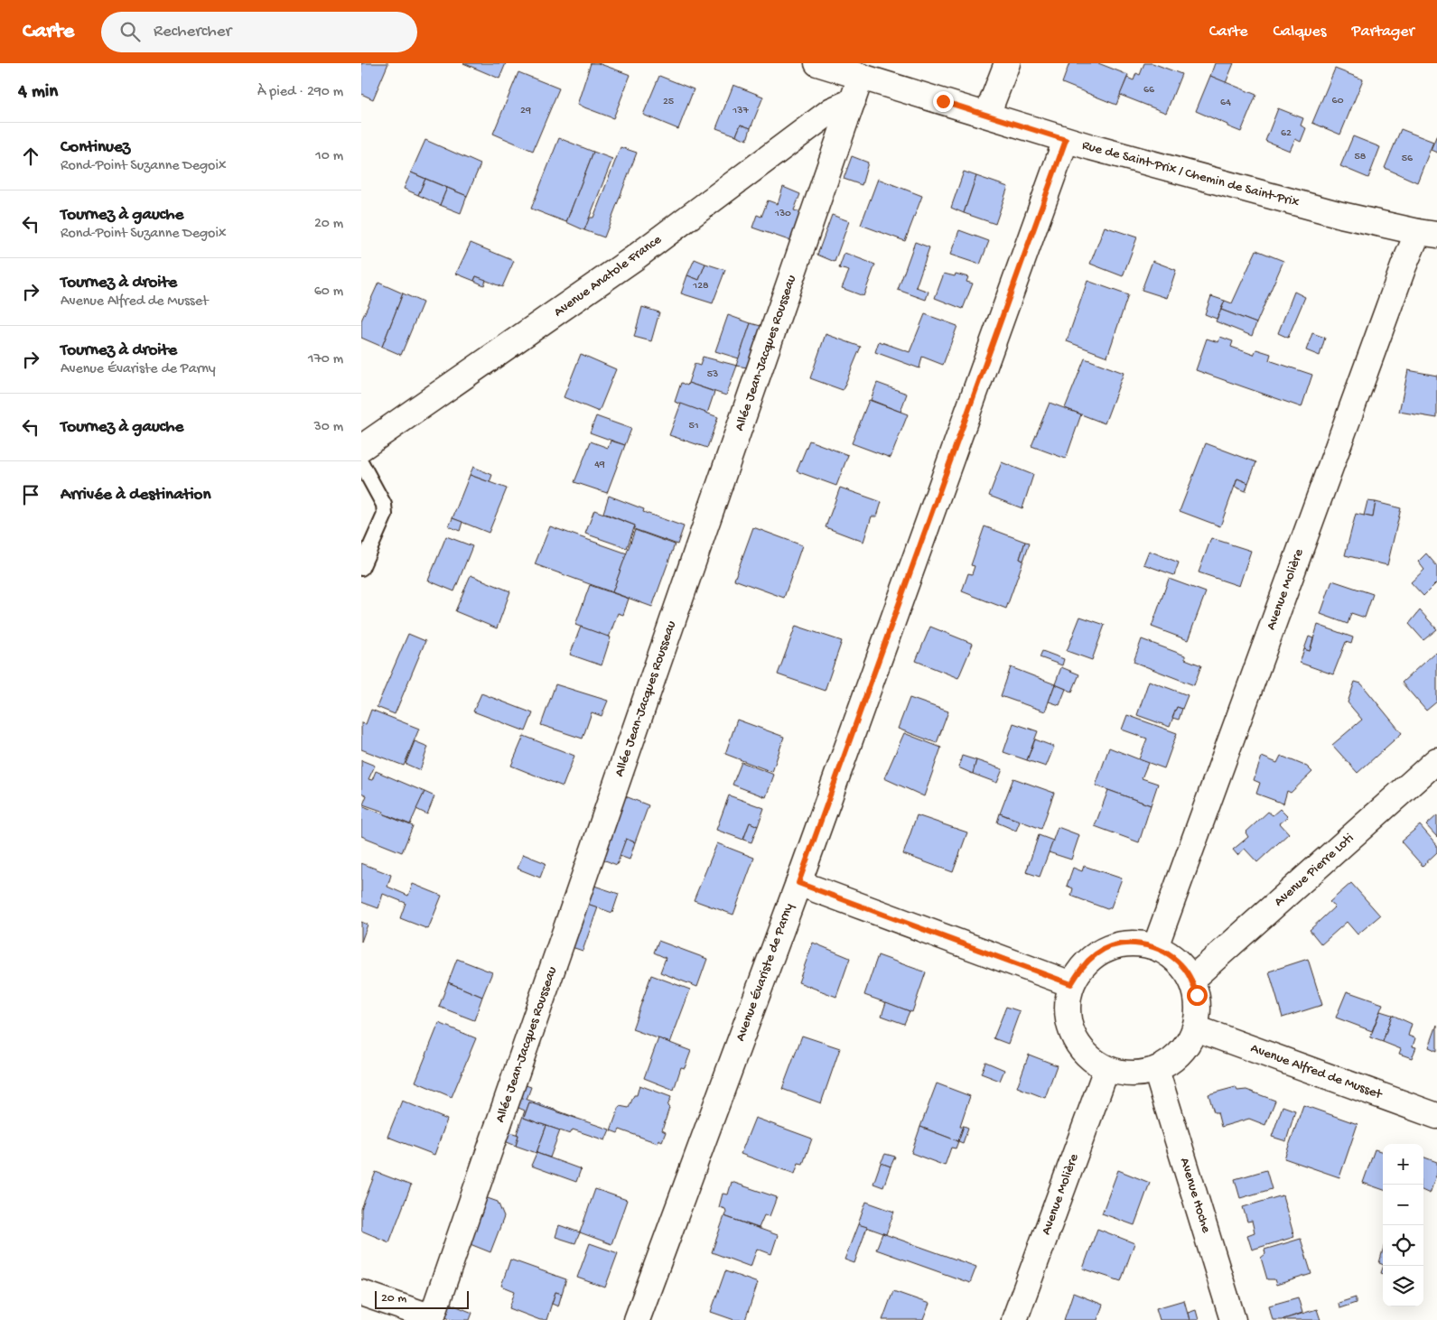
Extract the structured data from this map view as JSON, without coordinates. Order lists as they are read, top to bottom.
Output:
{
  "streets": {
    "street": [
      "Rue de Saint-Prix / Chemin de Saint-Prix",
      "Avenue Anatole France",
      "Allée Jean-Jacques Rousseau",
      "Avenue Molière",
      "Avenue Pierre Loti",
      "Avenue Évariste de Parny",
      "Avenue Alfred de Musset",
      "Avenue Hoche"
    ]
  },
  "crossings": [
    ["Rue de Saint-Prix / Chemin de Saint-Prix", "Allée Jean-Jacques Rousseau"],
    ["Rue de Saint-Prix / Chemin de Saint-Prix", "Avenue Molière"],
    ["Rue de Saint-Prix / Chemin de Saint-Prix", "Avenue Évariste de Parny"],
    ["Avenue Anatole France", "Allée Jean-Jacques Rousseau"],
    ["Avenue Molière", "Avenue Pierre Loti"],
    ["Avenue Molière", "Avenue Alfred de Musset"],
    ["Avenue Molière", "Avenue Hoche"],
    ["Avenue Pierre Loti", "Avenue Alfred de Musset"],
    ["Avenue Pierre Loti", "Avenue Hoche"],
    ["Avenue Alfred de Musset", "Avenue Hoche"]
  ],
  "house_numbers": [
    "66",
    "60",
    "25",
    "64",
    "29",
    "137",
    "62",
    "58",
    "56",
    "130",
    "128",
    "53",
    "51",
    "49"
  ],
  "scale_bar": "20 m",
  "page": {
    "header": "Carte",
    "search": "Rechercher",
    "nav": ["Carte", "Calques", "Partager"],
    "heading": ["4 min", "À pied · 290 m"],
    "list": [
      ["Continuez", "Rond-Point Suzanne Degoix", "10 m"],
      ["Tournez à gauche", "Rond-Point Suzanne Degoix", "20 m"],
      ["Tournez à droite", "Avenue Alfred de Musset", "60 m"],
      ["Tournez à droite", "Avenue Évariste de Parny", "170 m"],
      ["Tournez à gauche", "30 m"],
      "Arrivée à destination"
    ],
    "map_buttons": ["+", "−"],
    "scale": "20 m"
  }
}
